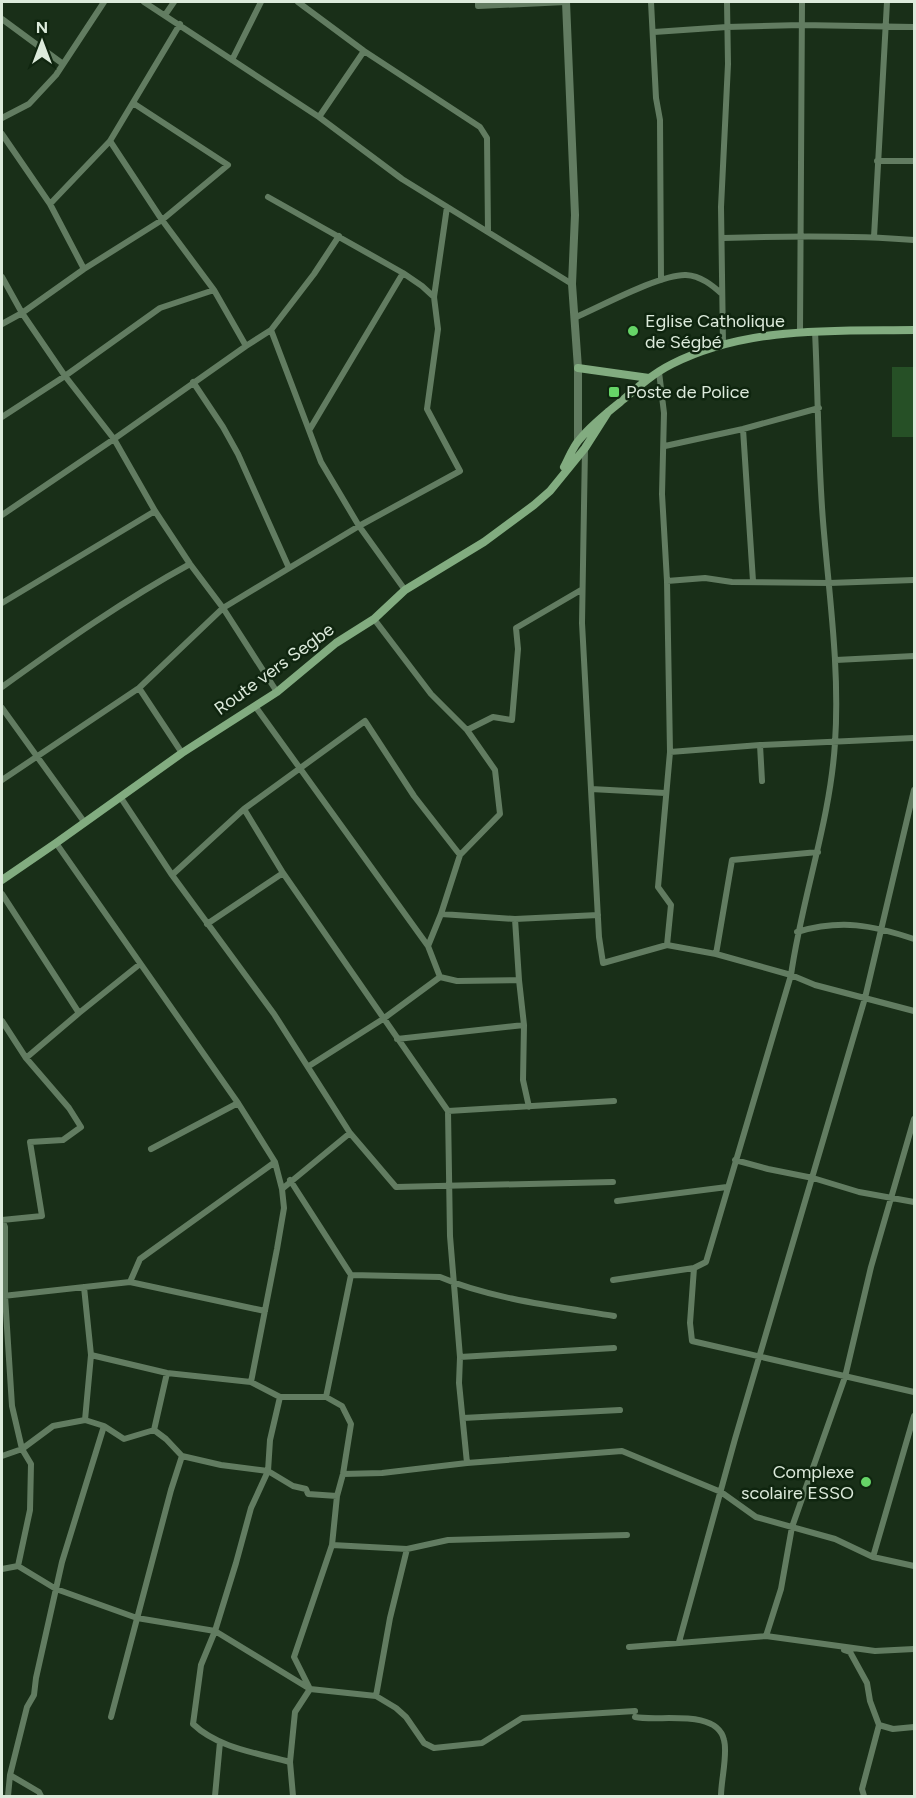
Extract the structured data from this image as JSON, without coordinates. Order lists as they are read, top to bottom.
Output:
{
  "streets": {
    "main road": ["Route vers Segbe"]
  },
  "places": {
    "other": ["Eglise Catholique de Ségbé", "Complexe scolaire ESSO"],
    "transit": ["Poste de Police"]
  },
  "north": "top"
}
